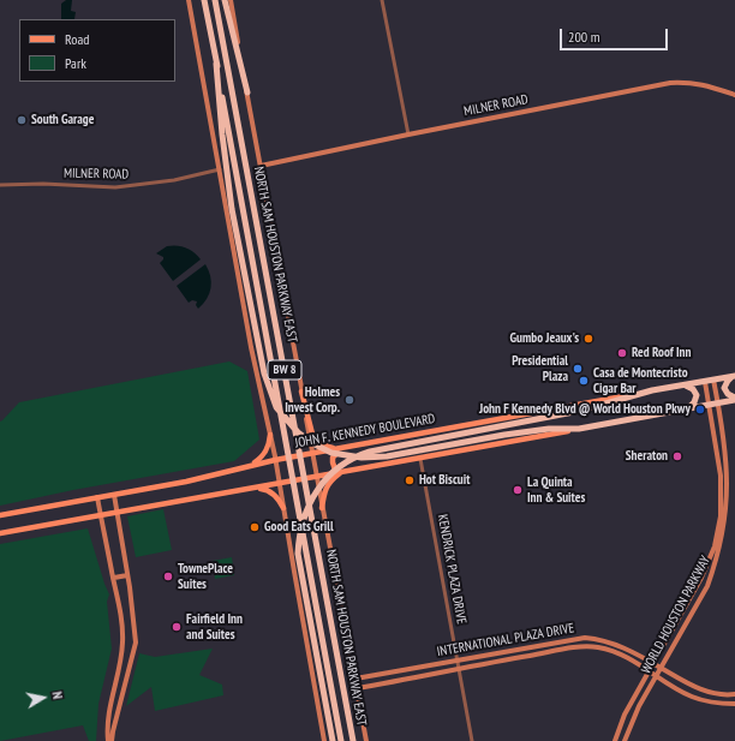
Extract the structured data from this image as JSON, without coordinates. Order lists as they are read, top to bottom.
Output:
{
  "streets": {
    "highway": ["NORTH SAM HOUSTON PARKWAY EAST", "BW 8", "JOHN F. KENNEDY BOULEVARD"],
    "street": [
      "MILNER ROAD",
      "KENDRICK PLAZA DRIVE",
      "WORLD HOUSTON PARKWAY",
      "INTERNATIONAL PLAZA DRIVE"
    ]
  },
  "crossings": [
    ["MILNER ROAD", "NORTH SAM HOUSTON PARKWAY EAST"],
    ["NORTH SAM HOUSTON PARKWAY EAST", "JOHN F. KENNEDY BOULEVARD"],
    ["NORTH SAM HOUSTON PARKWAY EAST", "INTERNATIONAL PLAZA DRIVE"],
    ["JOHN F. KENNEDY BOULEVARD", "WORLD HOUSTON PARKWAY"],
    ["KENDRICK PLAZA DRIVE", "INTERNATIONAL PLAZA DRIVE"],
    ["WORLD HOUSTON PARKWAY", "INTERNATIONAL PLAZA DRIVE"]
  ],
  "places": [
    "South Garage",
    "Gumbo Jeaux's",
    "Red Roof Inn",
    "Presidential Plaza",
    "Casa de Montecristo Cigar Bar",
    "Holmes Invest Corp.",
    "John F Kennedy Blvd @ World Houston Pkwy",
    "Sheraton",
    "Hot Biscuit",
    "La Quinta Inn & Suites",
    "Good Eats Grill",
    "TownePlace Suites",
    "Fairfield Inn and Suites"
  ],
  "legend": ["Road", "Park"],
  "scale_bar": "200 m",
  "north": "right"
}
